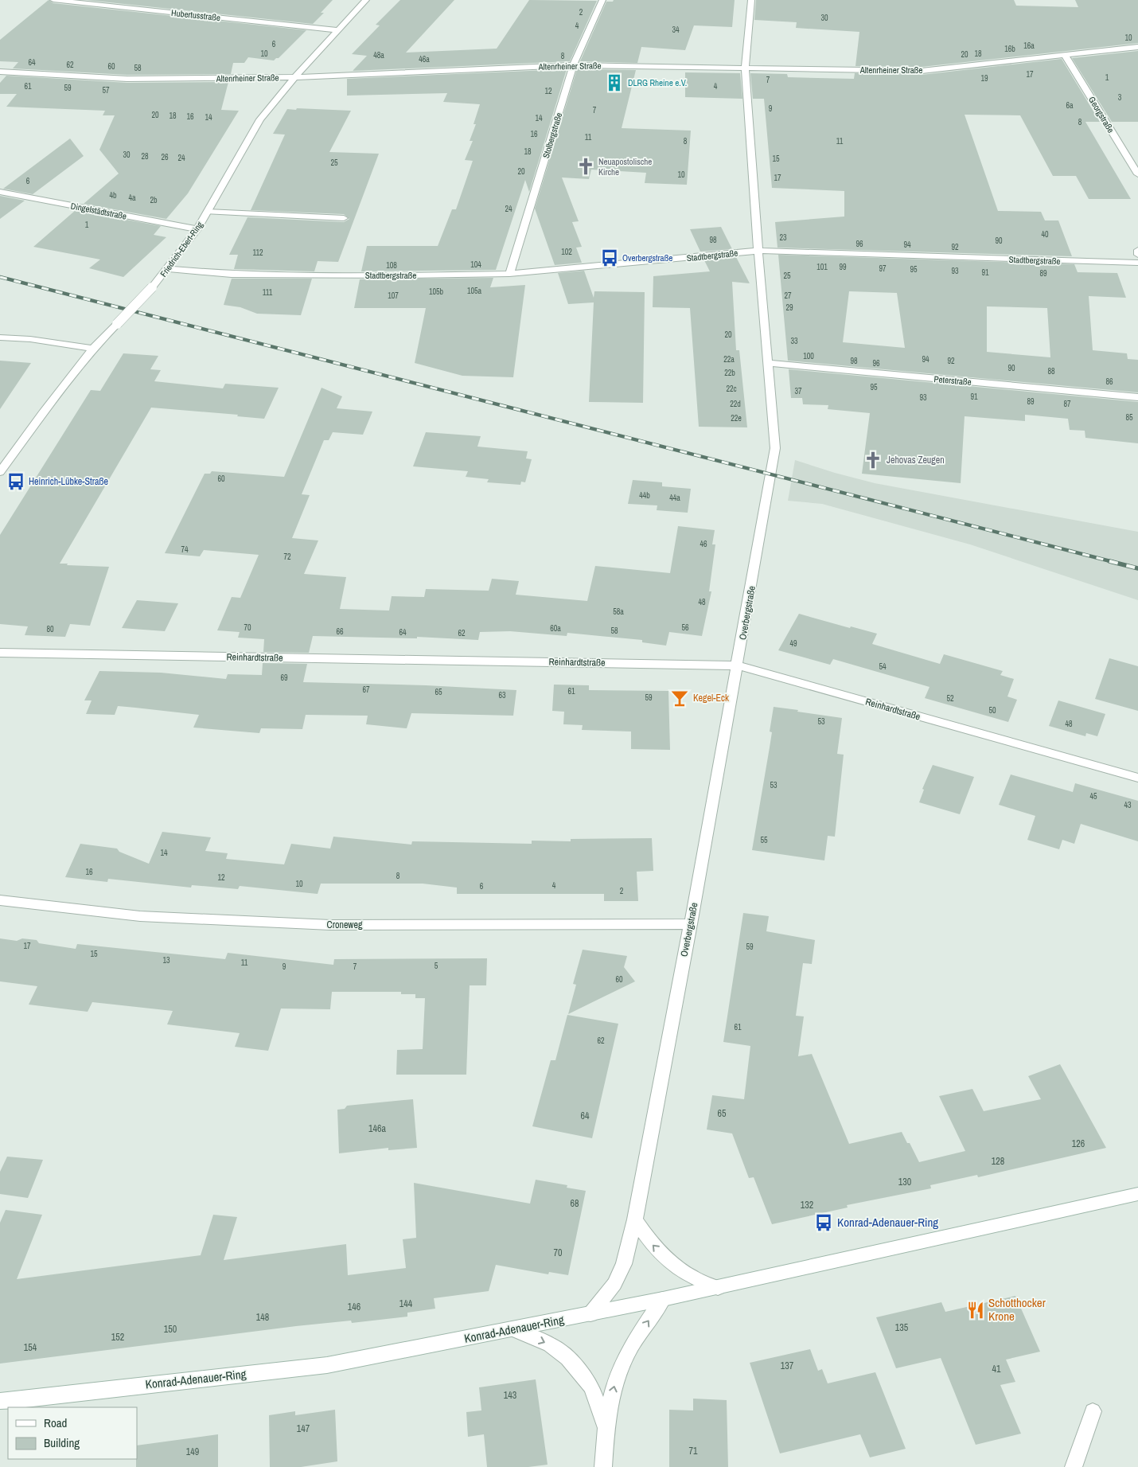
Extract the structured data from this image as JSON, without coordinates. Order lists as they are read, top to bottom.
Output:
{
  "streets": {
    "street": [
      "Hubertusstraße",
      "Altenrheiner Straße",
      "Georgstraße",
      "Stolbergstraße",
      "Dingelstädtstraße",
      "Friedrich-Ebert-Ring",
      "Stadtbergstraße",
      "Peterstraße",
      "Overbergstraße",
      "Reinhardtstraße",
      "Croneweg",
      "Konrad-Adenauer-Ring"
    ]
  },
  "crossings": [
    ["Hubertusstraße", "Friedrich-Ebert-Ring"],
    ["Altenrheiner Straße", "Georgstraße"],
    ["Altenrheiner Straße", "Stolbergstraße"],
    ["Altenrheiner Straße", "Friedrich-Ebert-Ring"],
    ["Altenrheiner Straße", "Overbergstraße"],
    ["Stolbergstraße", "Stadtbergstraße"],
    ["Dingelstädtstraße", "Friedrich-Ebert-Ring"],
    ["Friedrich-Ebert-Ring", "Stadtbergstraße"],
    ["Stadtbergstraße", "Overbergstraße"],
    ["Peterstraße", "Overbergstraße"],
    ["Overbergstraße", "Reinhardtstraße"],
    ["Overbergstraße", "Croneweg"],
    ["Overbergstraße", "Konrad-Adenauer-Ring"]
  ],
  "places": {
    "building": ["DLRG Rheine e.V."],
    "church": ["Neuapostolische Kirche", "Jehovas Zeugen"],
    "bus stop": ["Overbergstraße", "Heinrich-Lübke-Straße", "Konrad-Adenauer-Ring"],
    "bar": ["Kegel-Eck"],
    "restaurant": ["Schotthocker Krone"]
  },
  "house_numbers": [
    "2",
    "30",
    "4",
    "34",
    "10",
    "6",
    "16a",
    "16b",
    "10",
    "18",
    "20",
    "48a",
    "8",
    "46a",
    "64",
    "62",
    "60",
    "58",
    "17",
    "1",
    "19",
    "7",
    "61",
    "4",
    "59",
    "57",
    "12",
    "3",
    "6a",
    "9",
    "7",
    "20",
    "18",
    "16",
    "14",
    "14",
    "8",
    "16",
    "11",
    "8",
    "11",
    "18",
    "30",
    "28",
    "26",
    "24",
    "15",
    "25",
    "20",
    "10",
    "17",
    "6",
    "4b",
    "4a",
    "2b",
    "24",
    "1",
    "40",
    "23",
    "98",
    "90",
    "96",
    "94",
    "92",
    "102",
    "112",
    "104",
    "108",
    "101",
    "99",
    "97",
    "95",
    "93",
    "91",
    "89",
    "25",
    "105a",
    "105b",
    "111",
    "107",
    "27",
    "29",
    "20",
    "33",
    "100",
    "22a",
    "94",
    "98",
    "92",
    "96",
    "90",
    "88",
    "22b",
    "86",
    "95",
    "22c",
    "37",
    "91",
    "93",
    "89",
    "22d",
    "87",
    "85",
    "22e",
    "60",
    "44b",
    "44a",
    "46",
    "74",
    "72",
    "48",
    "58a",
    "70",
    "56",
    "60a",
    "80",
    "58",
    "66",
    "64",
    "62",
    "49",
    "54",
    "69",
    "67",
    "61",
    "65",
    "63",
    "59",
    "52",
    "50",
    "53",
    "48",
    "53",
    "45",
    "43",
    "55",
    "14",
    "16",
    "8",
    "12",
    "10",
    "4",
    "6",
    "2",
    "17",
    "59",
    "15",
    "13",
    "11",
    "5",
    "9",
    "7",
    "60",
    "61",
    "62",
    "65",
    "64",
    "146a",
    "126",
    "128",
    "130",
    "68",
    "132",
    "70",
    "144",
    "146",
    "148",
    "135",
    "150",
    "152",
    "154",
    "137",
    "41",
    "143",
    "147",
    "71",
    "149"
  ],
  "legend": ["Road", "Building"]
}
